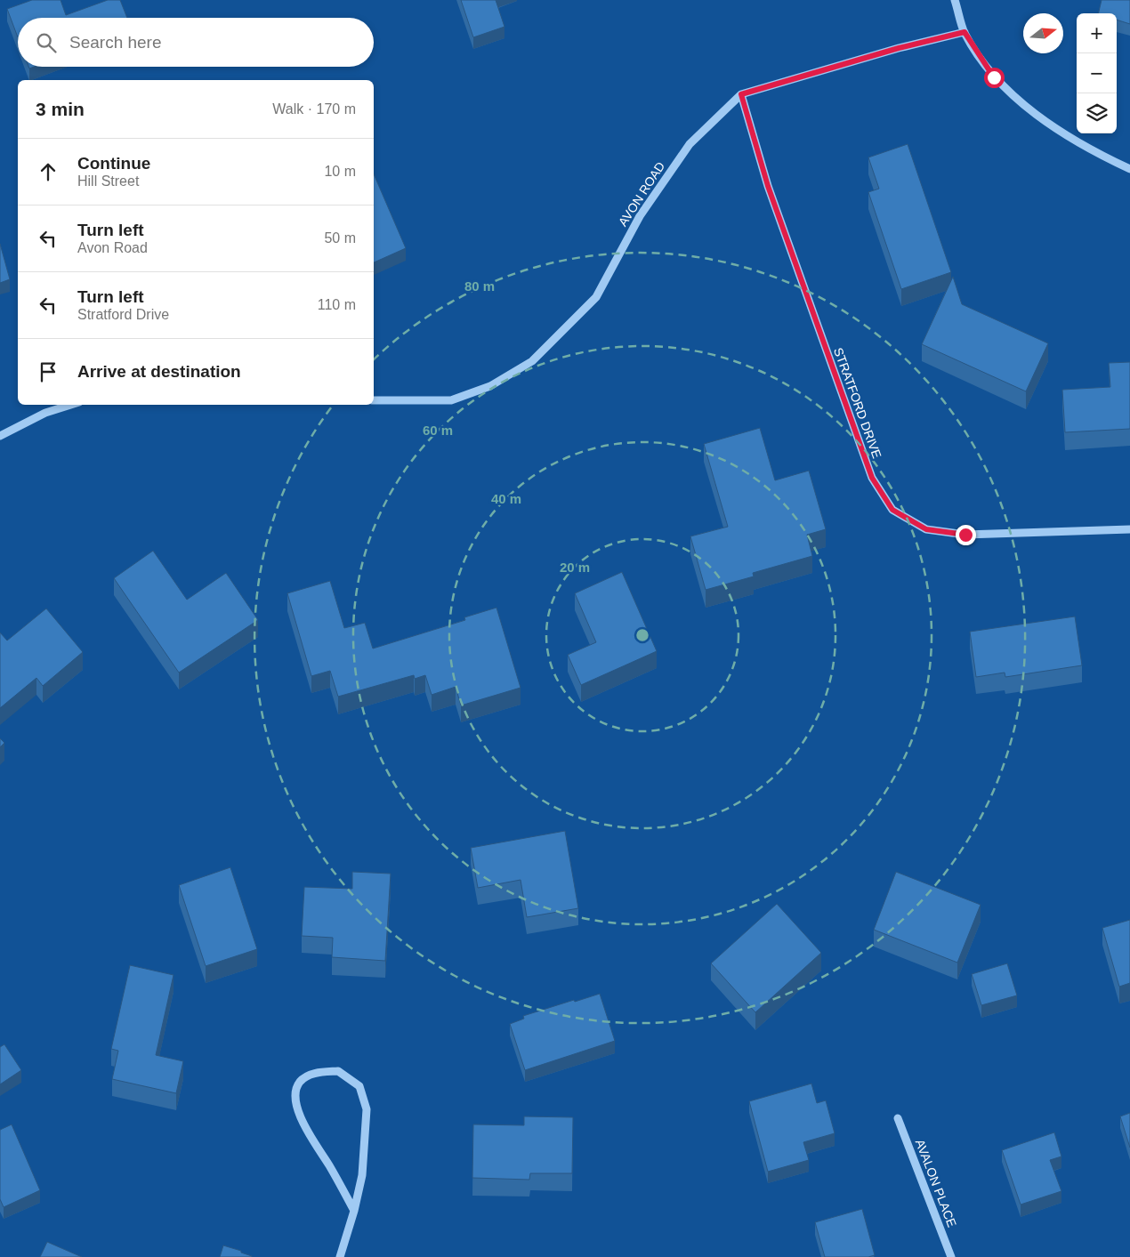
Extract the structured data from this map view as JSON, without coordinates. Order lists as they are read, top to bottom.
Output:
{
  "streets": {
    "street": ["AVON ROAD", "STRATFORD DRIVE", "AVALON PLACE"]
  },
  "crossings": [
    ["AVON ROAD", "STRATFORD DRIVE"]
  ],
  "north": "right",
  "page": {
    "map_buttons": ["+", "−"],
    "search": "Search here",
    "heading": ["3 min", "Walk · 170 m"],
    "list": [
      ["Continue", "Hill Street", "10 m"],
      ["Turn left", "Avon Road", "50 m"],
      ["Turn left", "Stratford Drive", "110 m"],
      "Arrive at destination"
    ]
  },
  "rings": [
    "80 m",
    "60 m",
    "40 m",
    "20 m"
  ]
}
